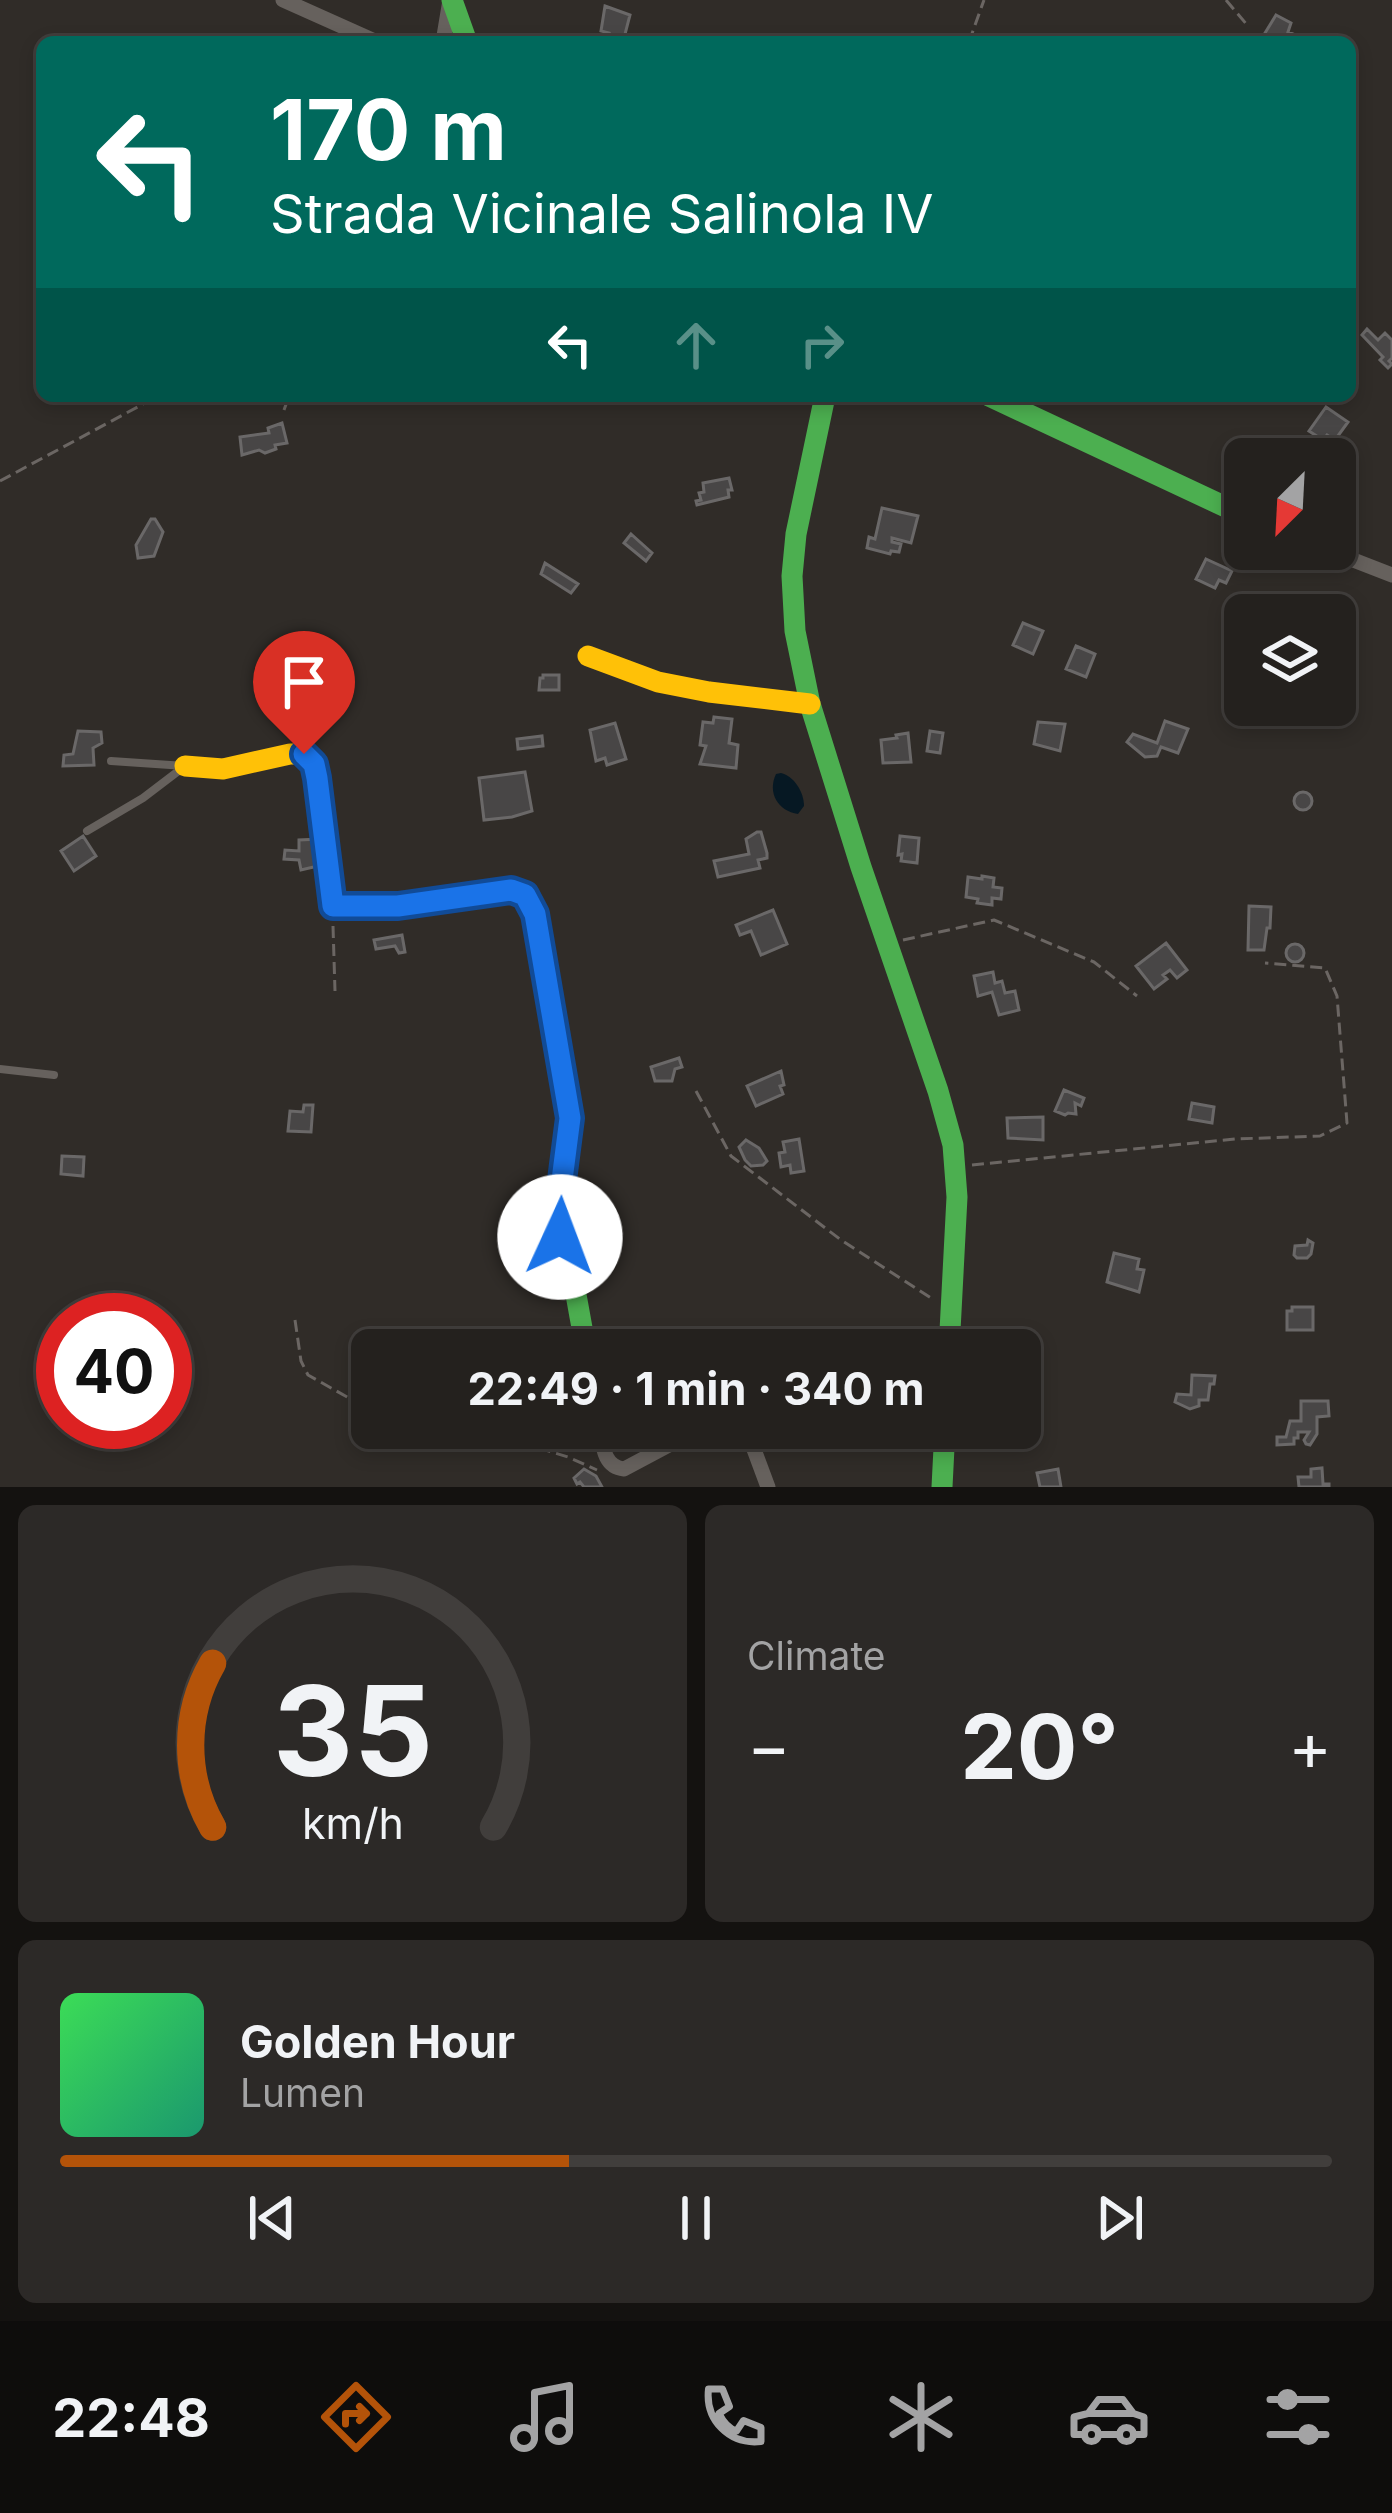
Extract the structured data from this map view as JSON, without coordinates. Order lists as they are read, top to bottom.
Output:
{
  "north": "bottom left",
  "page": {
    "turn": ["170 m", "Strada Vicinale Salinola IV"],
    "limit": "40",
    "trip": "22:49 · 1 min · 340 m",
    "tile": "Climate",
    "heat": ["−", "20°", "+"],
    "song": ["Golden Hour", "Lumen"],
    "tabs": "22:48",
    "gauge": ["35", "km/h"]
  }
}
